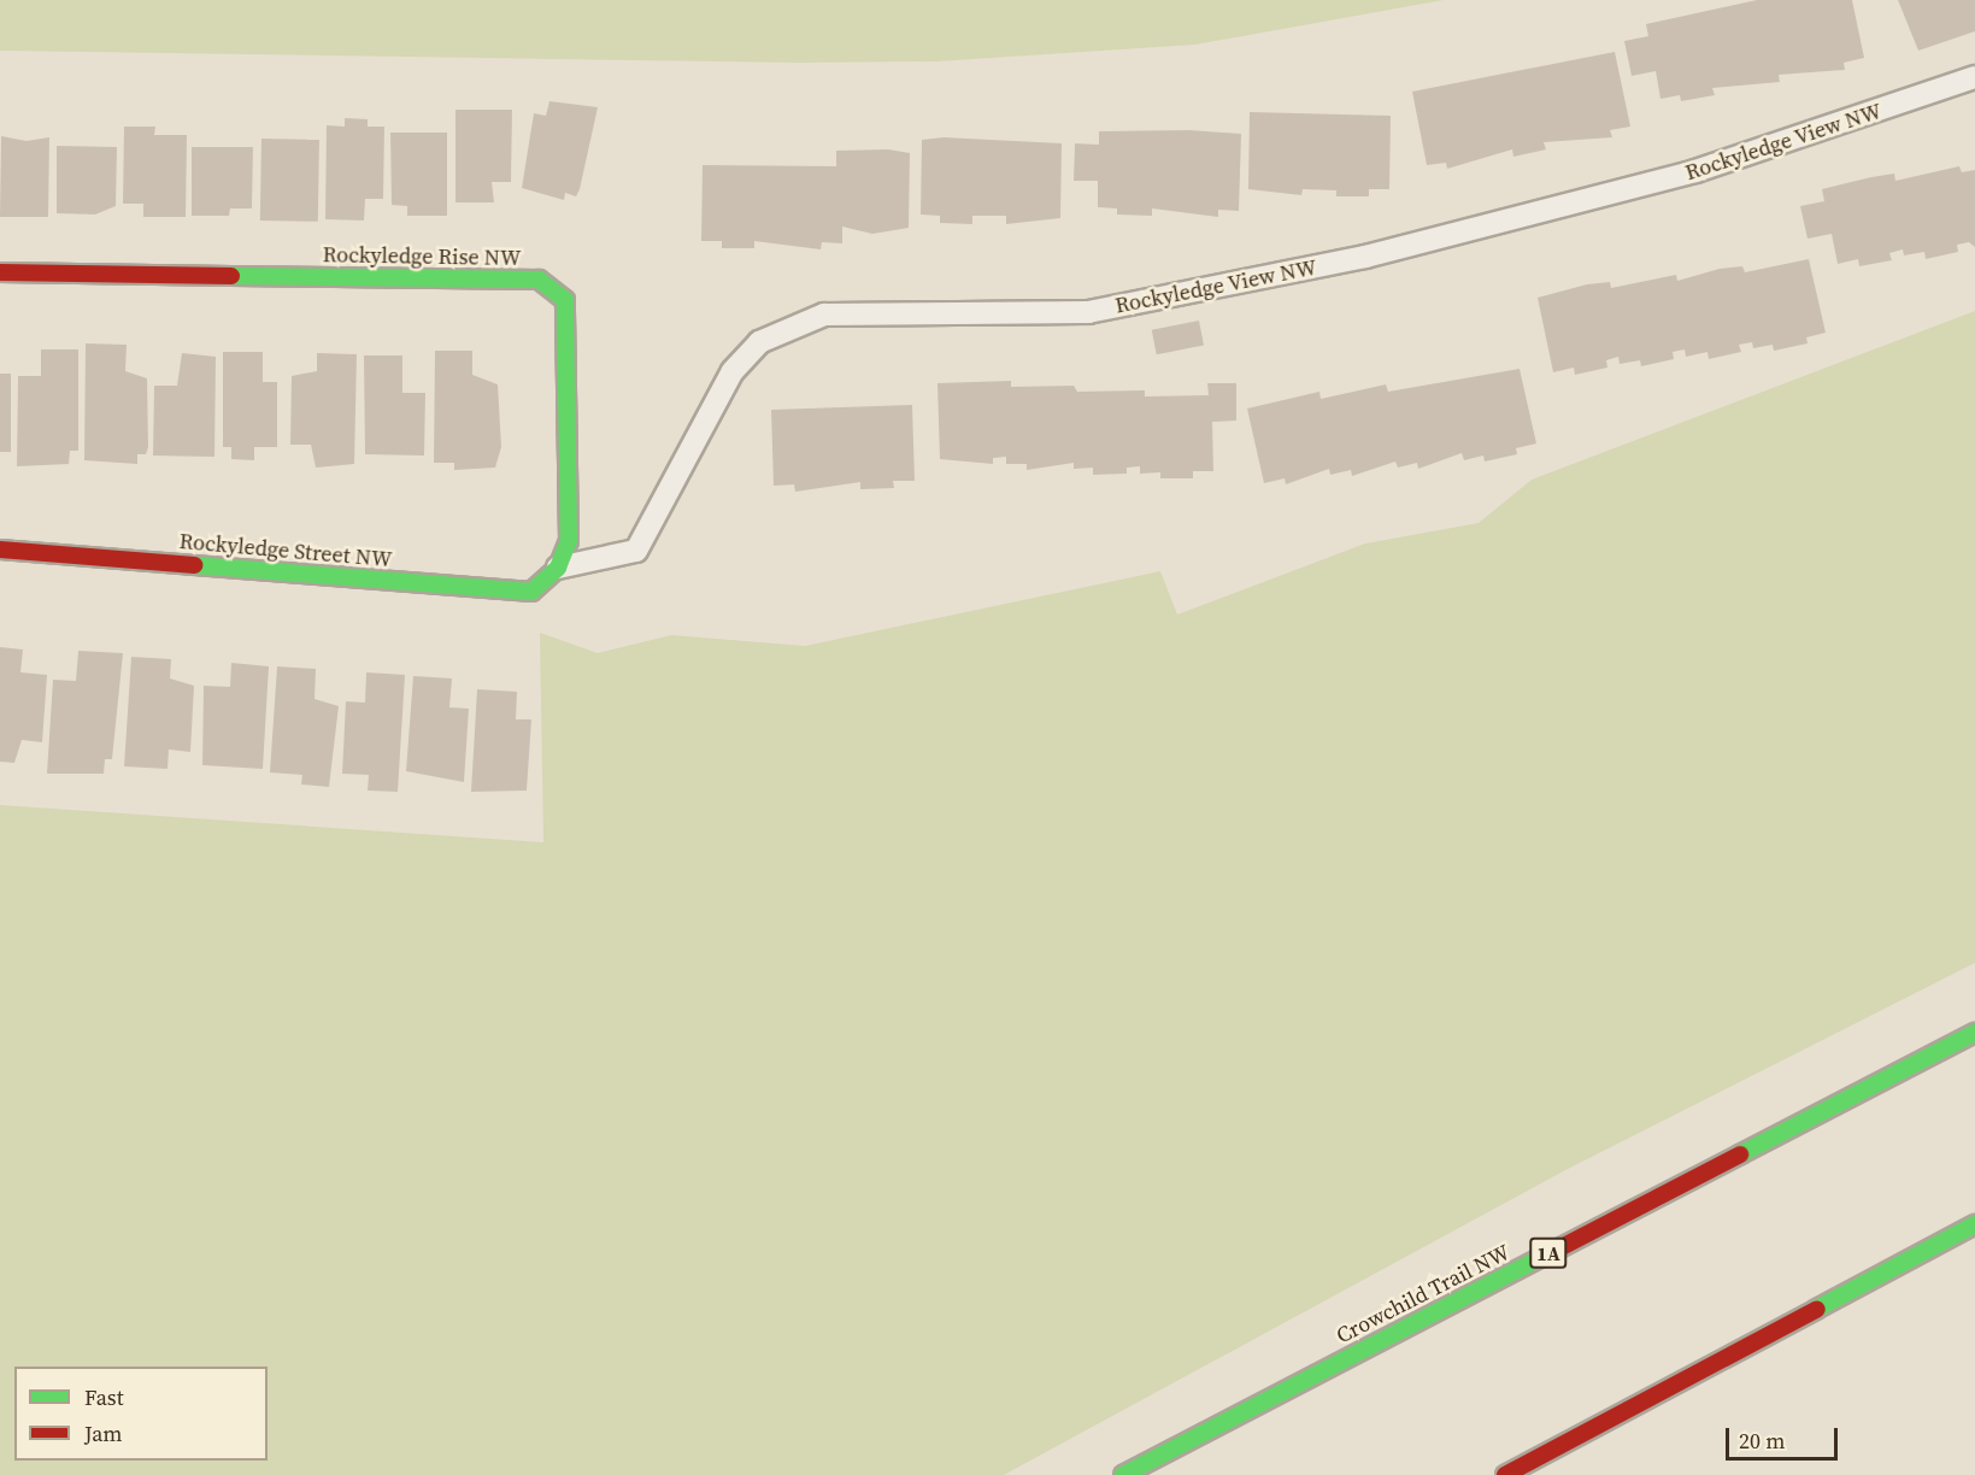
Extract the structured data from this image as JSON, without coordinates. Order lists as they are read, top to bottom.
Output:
{
  "streets": {
    "main road": [
      "Rockyledge Rise NW",
      "Rockyledge Street NW",
      "1A",
      "Crowchild Trail NW"
    ],
    "lane": ["Rockyledge View NW"]
  },
  "crossings": [
    ["Rockyledge View NW", "Rockyledge Rise NW"],
    ["Rockyledge View NW", "Rockyledge Street NW"],
    ["Rockyledge Rise NW", "Rockyledge Street NW"]
  ],
  "legend": ["Fast", "Jam"],
  "scale_bar": "20 m"
}
